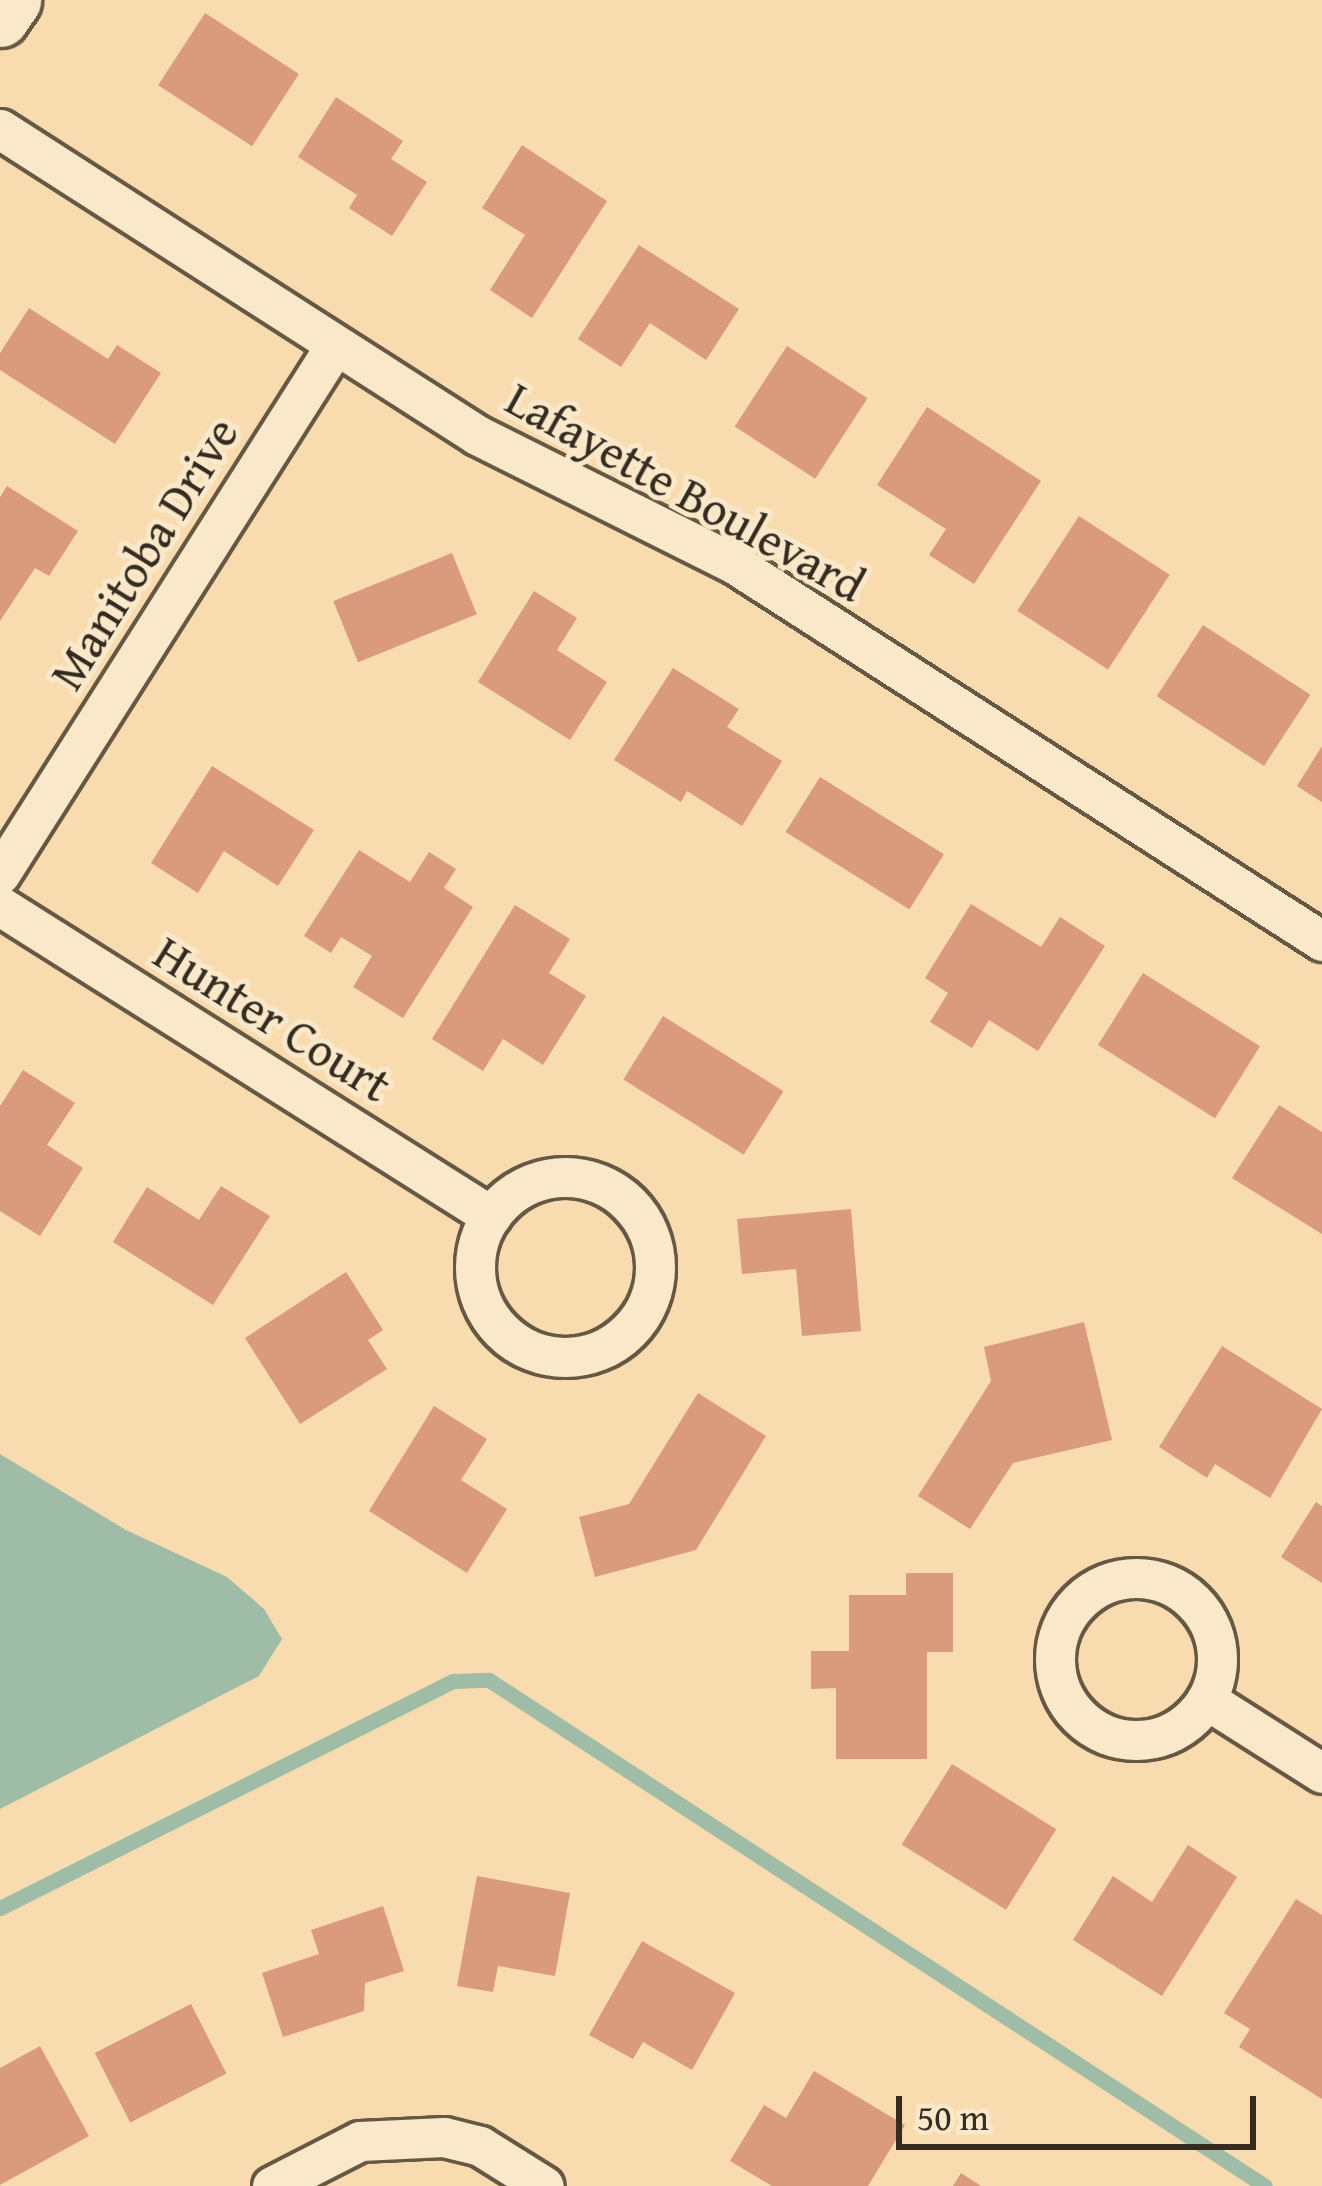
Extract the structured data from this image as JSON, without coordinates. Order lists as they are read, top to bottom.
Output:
{
  "streets": {
    "street": ["Lafayette Boulevard", "Manitoba Drive", "Hunter Court"]
  },
  "crossings": [
    ["Lafayette Boulevard", "Manitoba Drive"]
  ],
  "scale_bar": "50 m"
}
